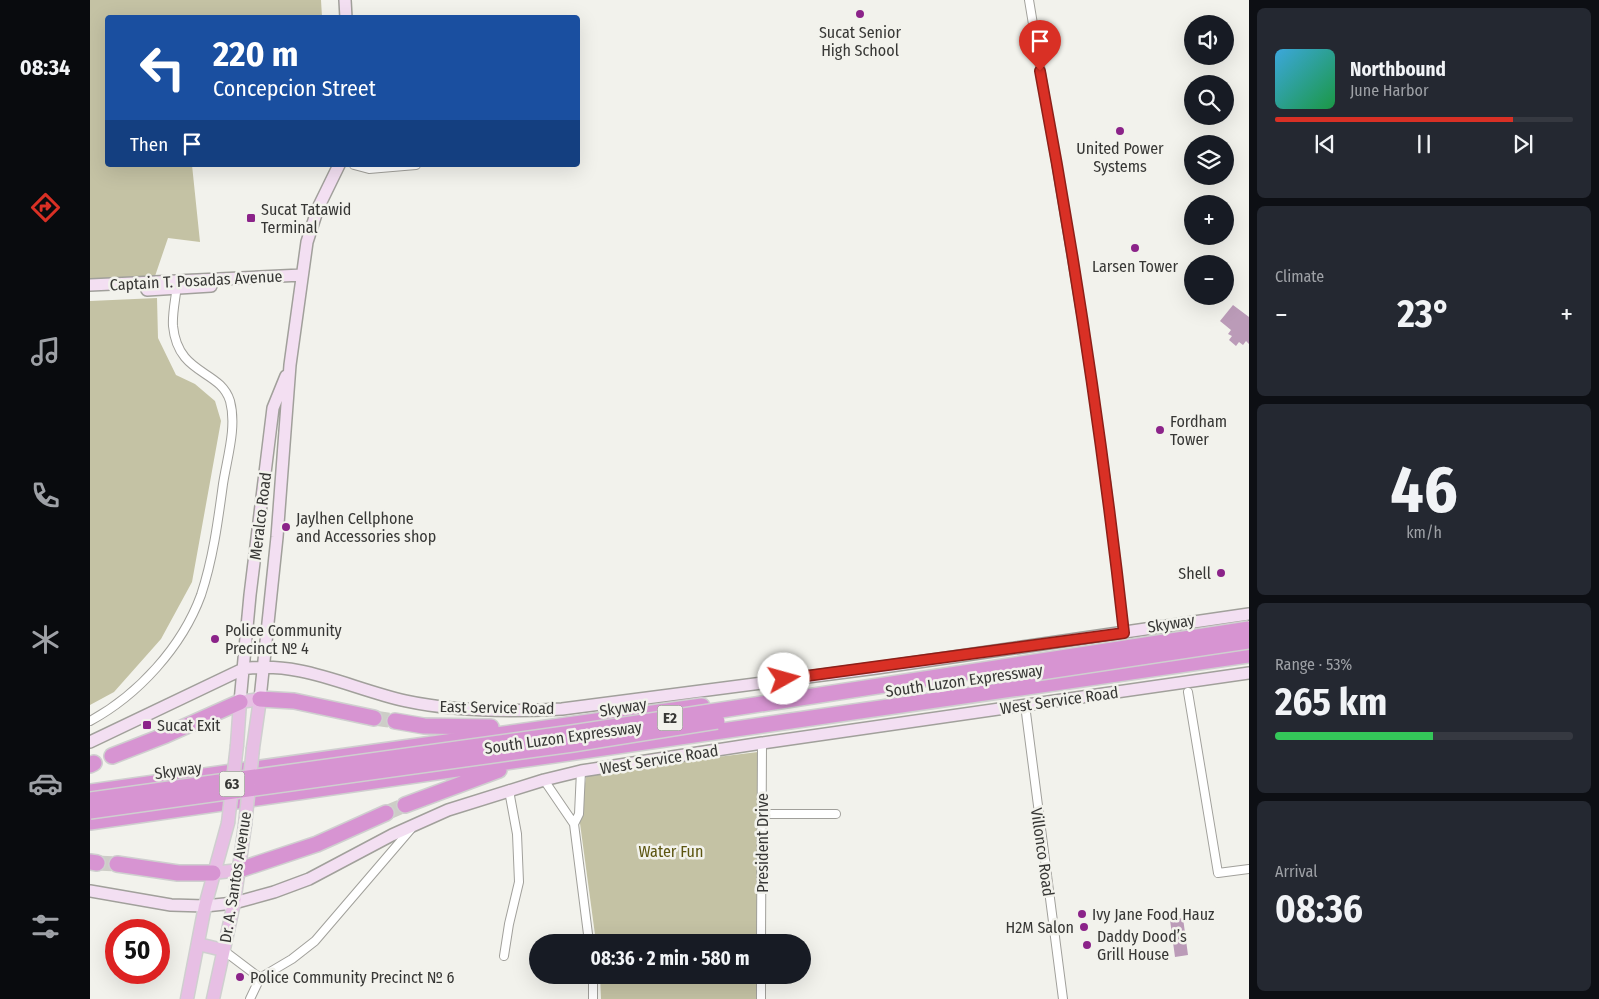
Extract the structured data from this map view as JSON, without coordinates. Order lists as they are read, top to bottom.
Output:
{
  "streets": {
    "highway": ["Skyway", "South Luzon Expressway", "E2"],
    "main road": [
      "Captain T. Posadas Avenue",
      "Meralco Road",
      "West Service Road",
      "East Service Road",
      "63",
      "Dr. A. Santos Avenue"
    ],
    "street": ["President Drive", "Villonco Road"]
  },
  "crossings": [
    ["Captain T. Posadas Avenue", "Meralco Road"],
    ["Meralco Road", "East Service Road"],
    ["Meralco Road", "Dr. A. Santos Avenue"],
    ["Skyway", "South Luzon Expressway"],
    ["West Service Road", "President Drive"],
    ["West Service Road", "Villonco Road"],
    ["West Service Road", "Dr. A. Santos Avenue"],
    ["East Service Road", "Dr. A. Santos Avenue"]
  ],
  "parks": ["Water Fun"],
  "places": {
    "other": [
      "Sucat Senior High School",
      "United Power Systems",
      "Larsen Tower",
      "Fordham Tower",
      "Jaylhen Cellphone and Accessories shop",
      "Shell",
      "Police Community Precinct № 4",
      "Ivy Jane Food Hauz",
      "H2M Salon",
      "Daddy Dood’s Grill House",
      "Police Community Precinct № 6"
    ],
    "transit": ["Sucat Tatawid Terminal", "Sucat Exit"]
  },
  "page": {
    "tabs": "08:34",
    "map_buttons": ["+", "−"],
    "turn": ["220 m", "Concepcion Street"],
    "song": ["Northbound", "June Harbor"],
    "then": "Then",
    "tile": [
      "Climate",
      ["46", "km/h"],
      ["Range · 53%", "265 km"],
      ["Arrival", "08:36"]
    ],
    "heat": ["−", "23°", "+"],
    "limit": "50",
    "trip": "08:36 · 2 min · 580 m"
  }
}
